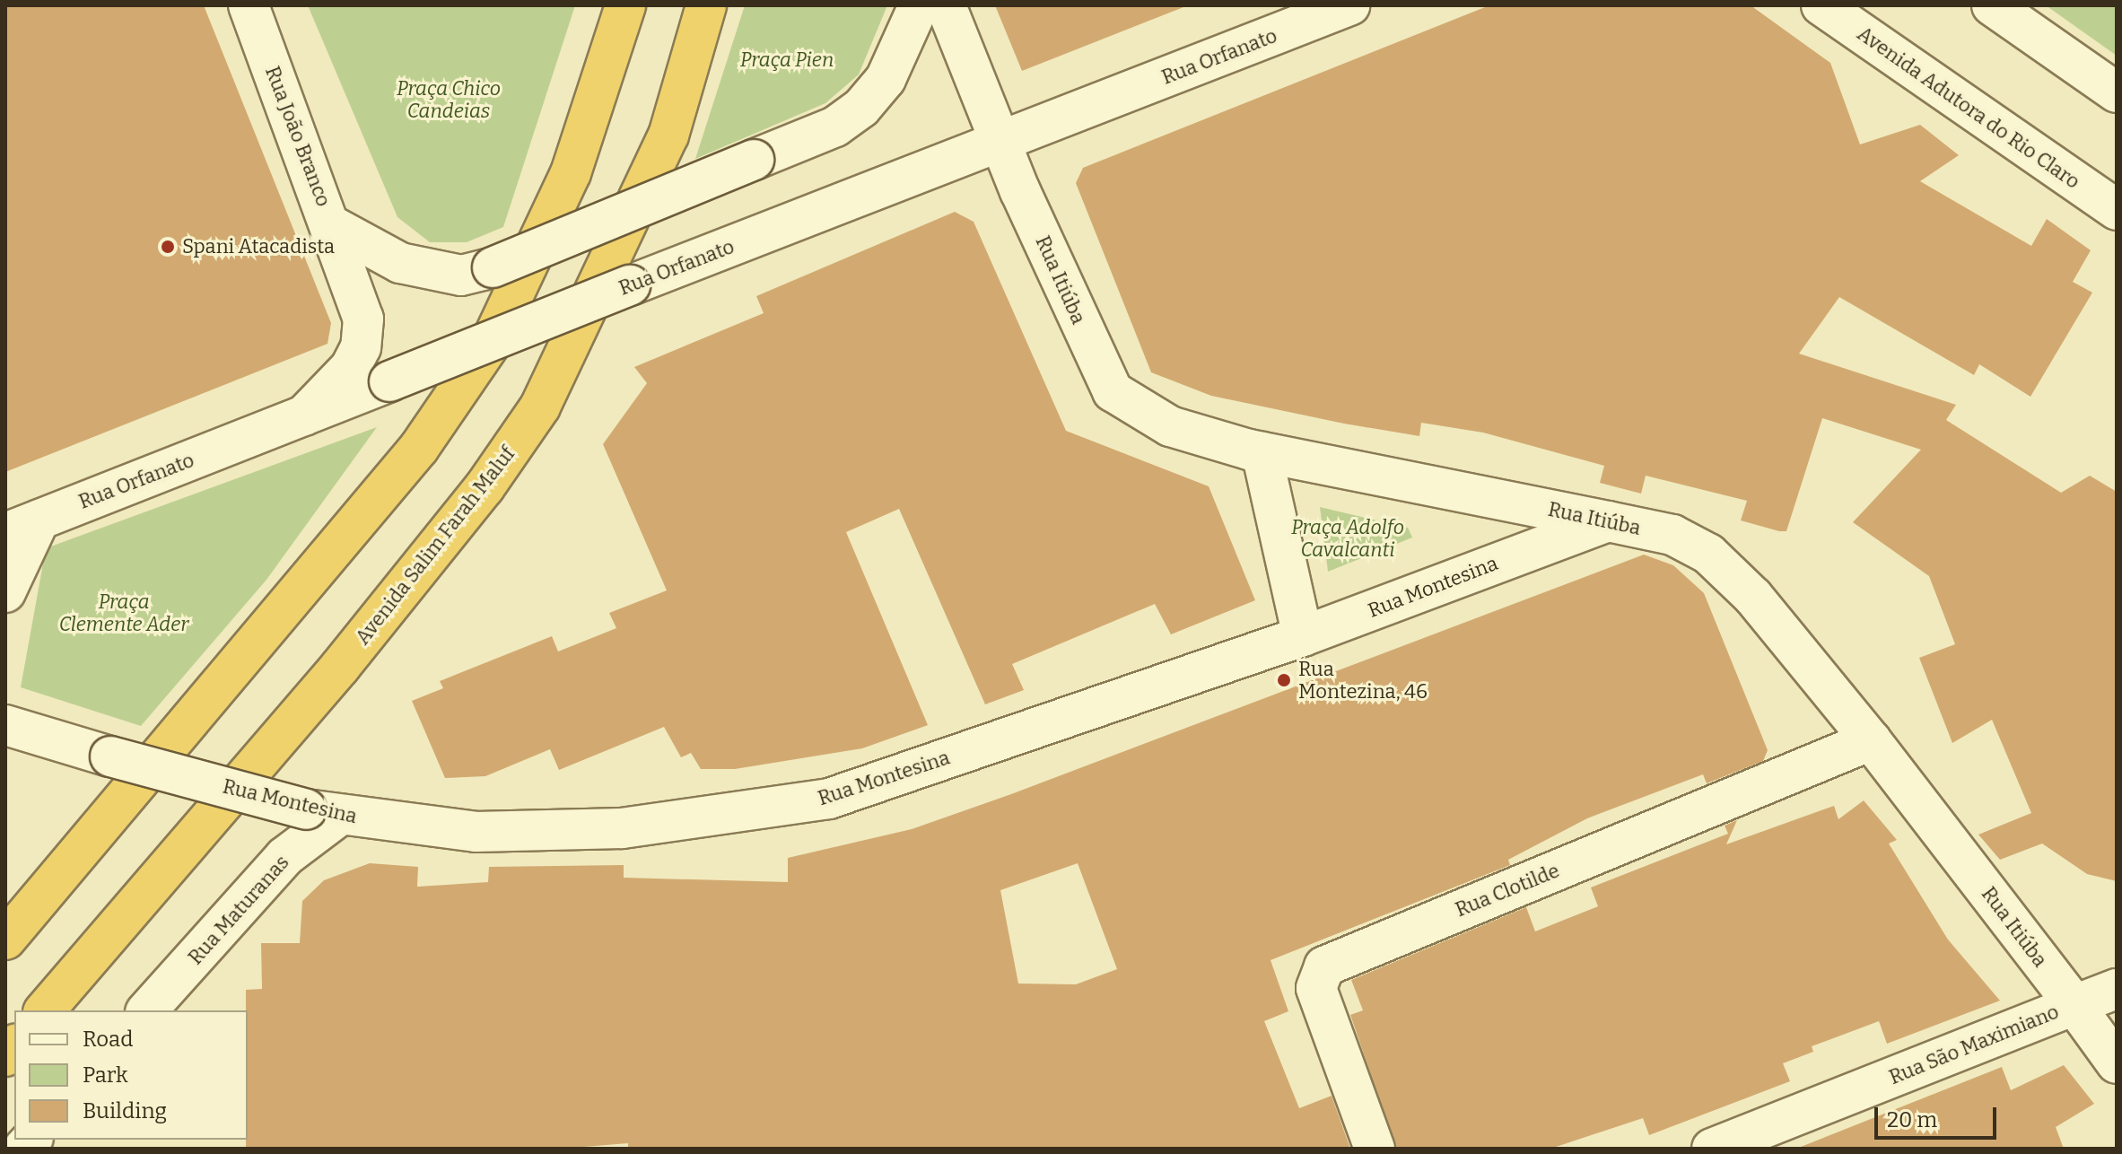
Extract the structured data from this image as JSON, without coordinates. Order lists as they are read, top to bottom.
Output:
{
  "streets": {
    "highway": ["Avenida Salim Farah Maluf"],
    "main road": [
      "Rua Orfanato",
      "Avenida Adutora do Rio Claro",
      "Rua João Branco",
      "Rua Itiúba",
      "Rua Montesina",
      "Rua Clotilde",
      "Rua Maturanas",
      "Rua São Maximiano"
    ]
  },
  "crossings": [
    ["Rua Orfanato", "Rua João Branco"],
    ["Rua Orfanato", "Rua Itiúba"],
    ["Rua Itiúba", "Rua Montesina"],
    ["Rua Itiúba", "Rua Clotilde"],
    ["Rua Itiúba", "Rua São Maximiano"],
    ["Rua Montesina", "Rua Maturanas"]
  ],
  "parks": [
    "Praça Pien",
    "Praça Chico Candeias",
    "Praça Adolfo Cavalcanti",
    "Praça Clemente Ader"
  ],
  "places": ["Spani Atacadista", "Rua Montezina, 46"],
  "legend": ["Road", "Park", "Building"],
  "scale_bar": "20 m"
}
